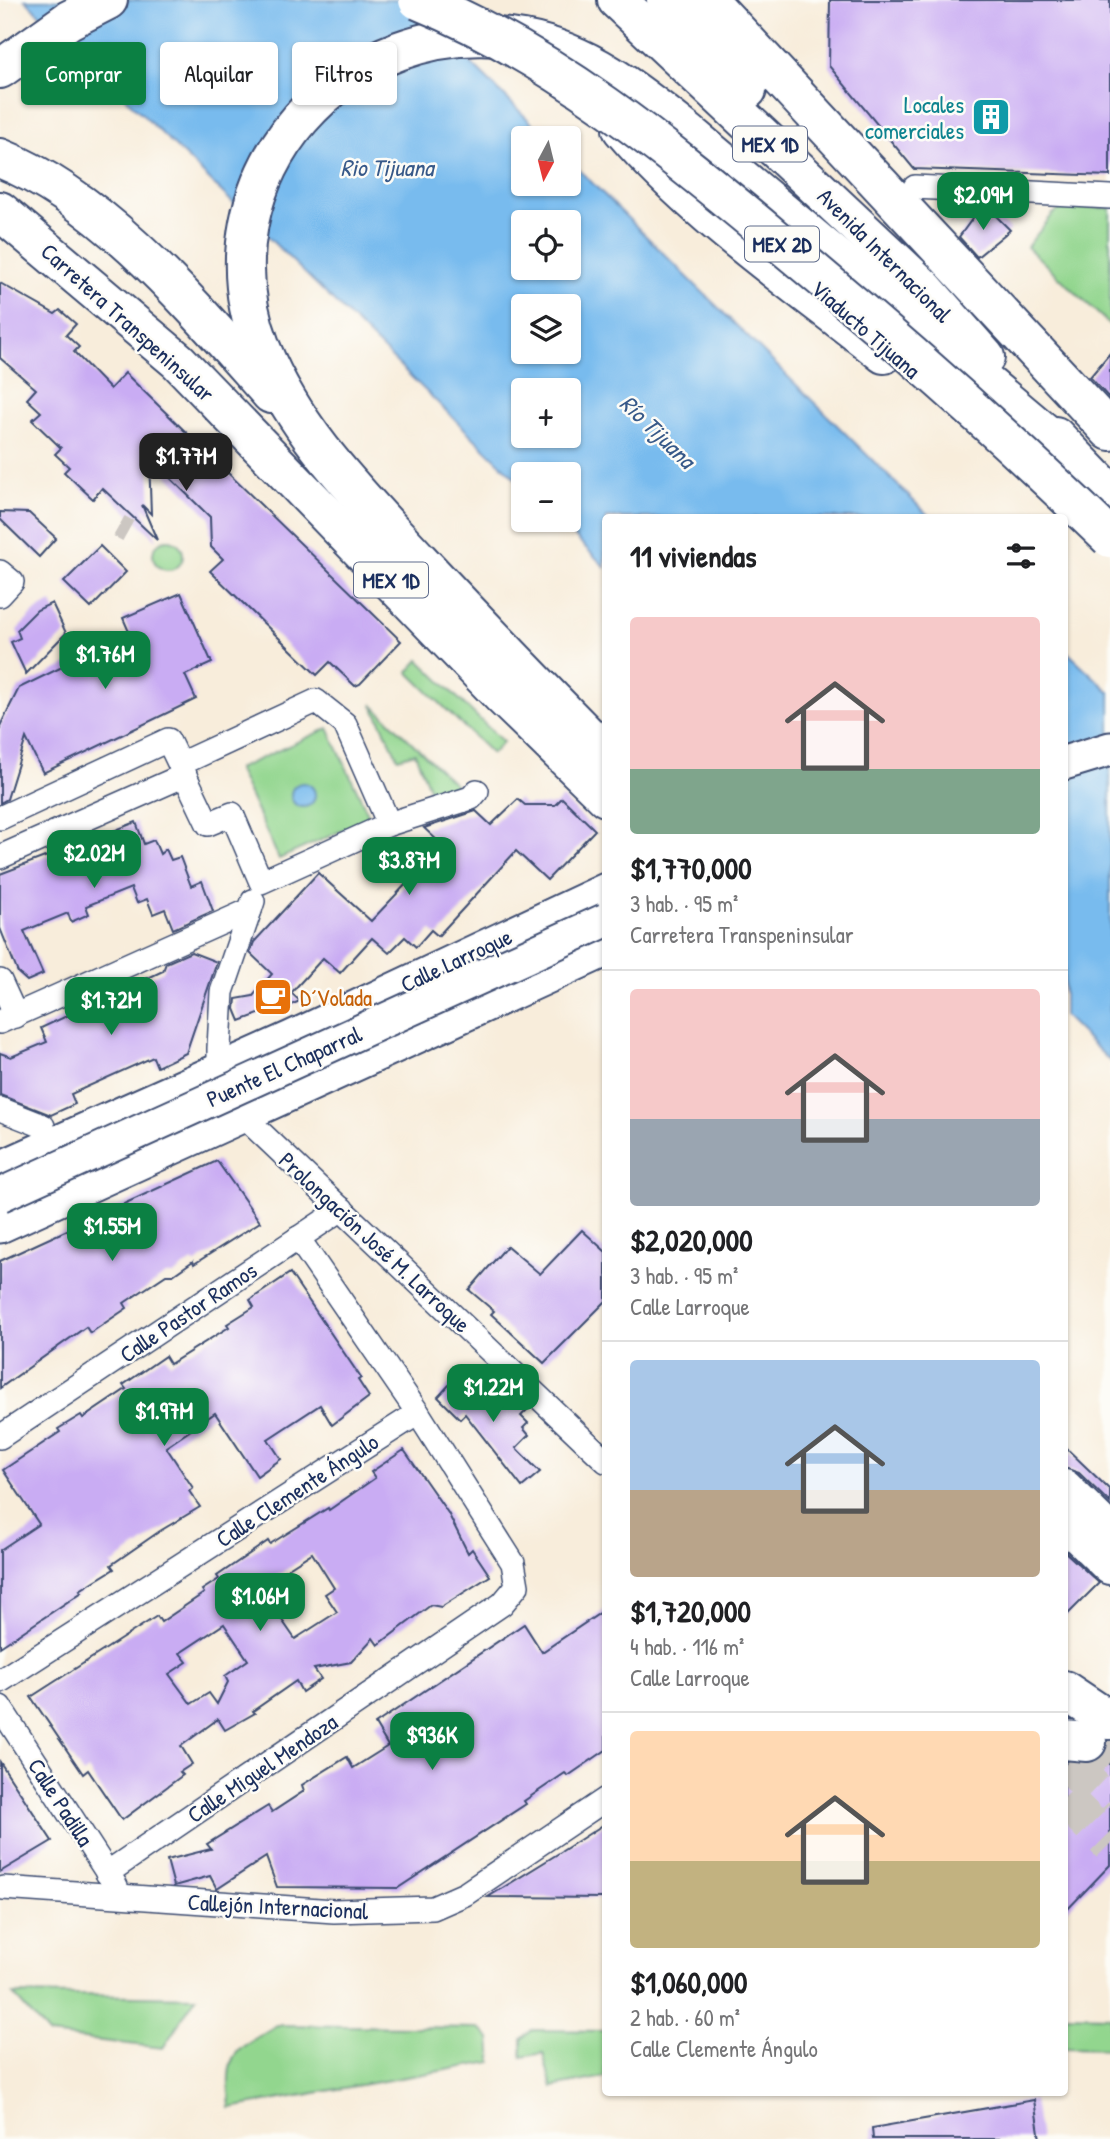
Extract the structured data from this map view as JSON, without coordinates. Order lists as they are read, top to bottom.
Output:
{
  "streets": {
    "highway": [
      "MEX 1D",
      "MEX 2D",
      "Avenida Internacional",
      "Carretera Transpeninsular",
      "Viaducto Tijuana"
    ],
    "street": [
      "Calle Larroque",
      "Puente El Chaparral",
      "Prolongación José M. Larroque",
      "Calle Pastor Ramos",
      "Calle Clemente Ángulo",
      "Calle Miguel Mendoza",
      "Calle Padilla",
      "Callejón Internacional"
    ]
  },
  "crossings": [
    ["MEX 1D", "Avenida Internacional"],
    ["Calle Larroque", "Prolongación José M. Larroque"],
    ["Prolongación José M. Larroque", "Calle Pastor Ramos"],
    ["Calle Clemente Ángulo", "Calle Miguel Mendoza"],
    ["Calle Miguel Mendoza", "Calle Padilla"],
    ["Calle Padilla", "Callejón Internacional"]
  ],
  "water": ["Rio Tijuana", "Río Tijuana"],
  "places": {
    "building": ["Locales comerciales"],
    "cafe": ["D´Volada"]
  },
  "north": "bottom",
  "page": {
    "chip": ["Comprar", "Alquilar", "Filtros"],
    "map_buttons": ["+", "−"],
    "price": [
      "$2.09M",
      "$1.77M",
      "$1.76M",
      "$2.02M",
      "$3.87M",
      "$1.72M",
      "$1.55M",
      "$1.22M",
      "$1.97M",
      "$1.06M",
      "$936K"
    ],
    "heading": "11 viviendas",
    "list": [
      {
        "name": "$1,770,000",
        "note": "3 hab. · 95 m² · Carretera Transpeninsular"
      },
      {
        "name": "$2,020,000",
        "note": "3 hab. · 95 m² · Calle Larroque"
      },
      {
        "name": "$1,720,000",
        "note": "4 hab. · 116 m² · Calle Larroque"
      },
      {
        "name": "$1,060,000",
        "note": "2 hab. · 60 m² · Calle Clemente Ángulo"
      }
    ]
  }
}
